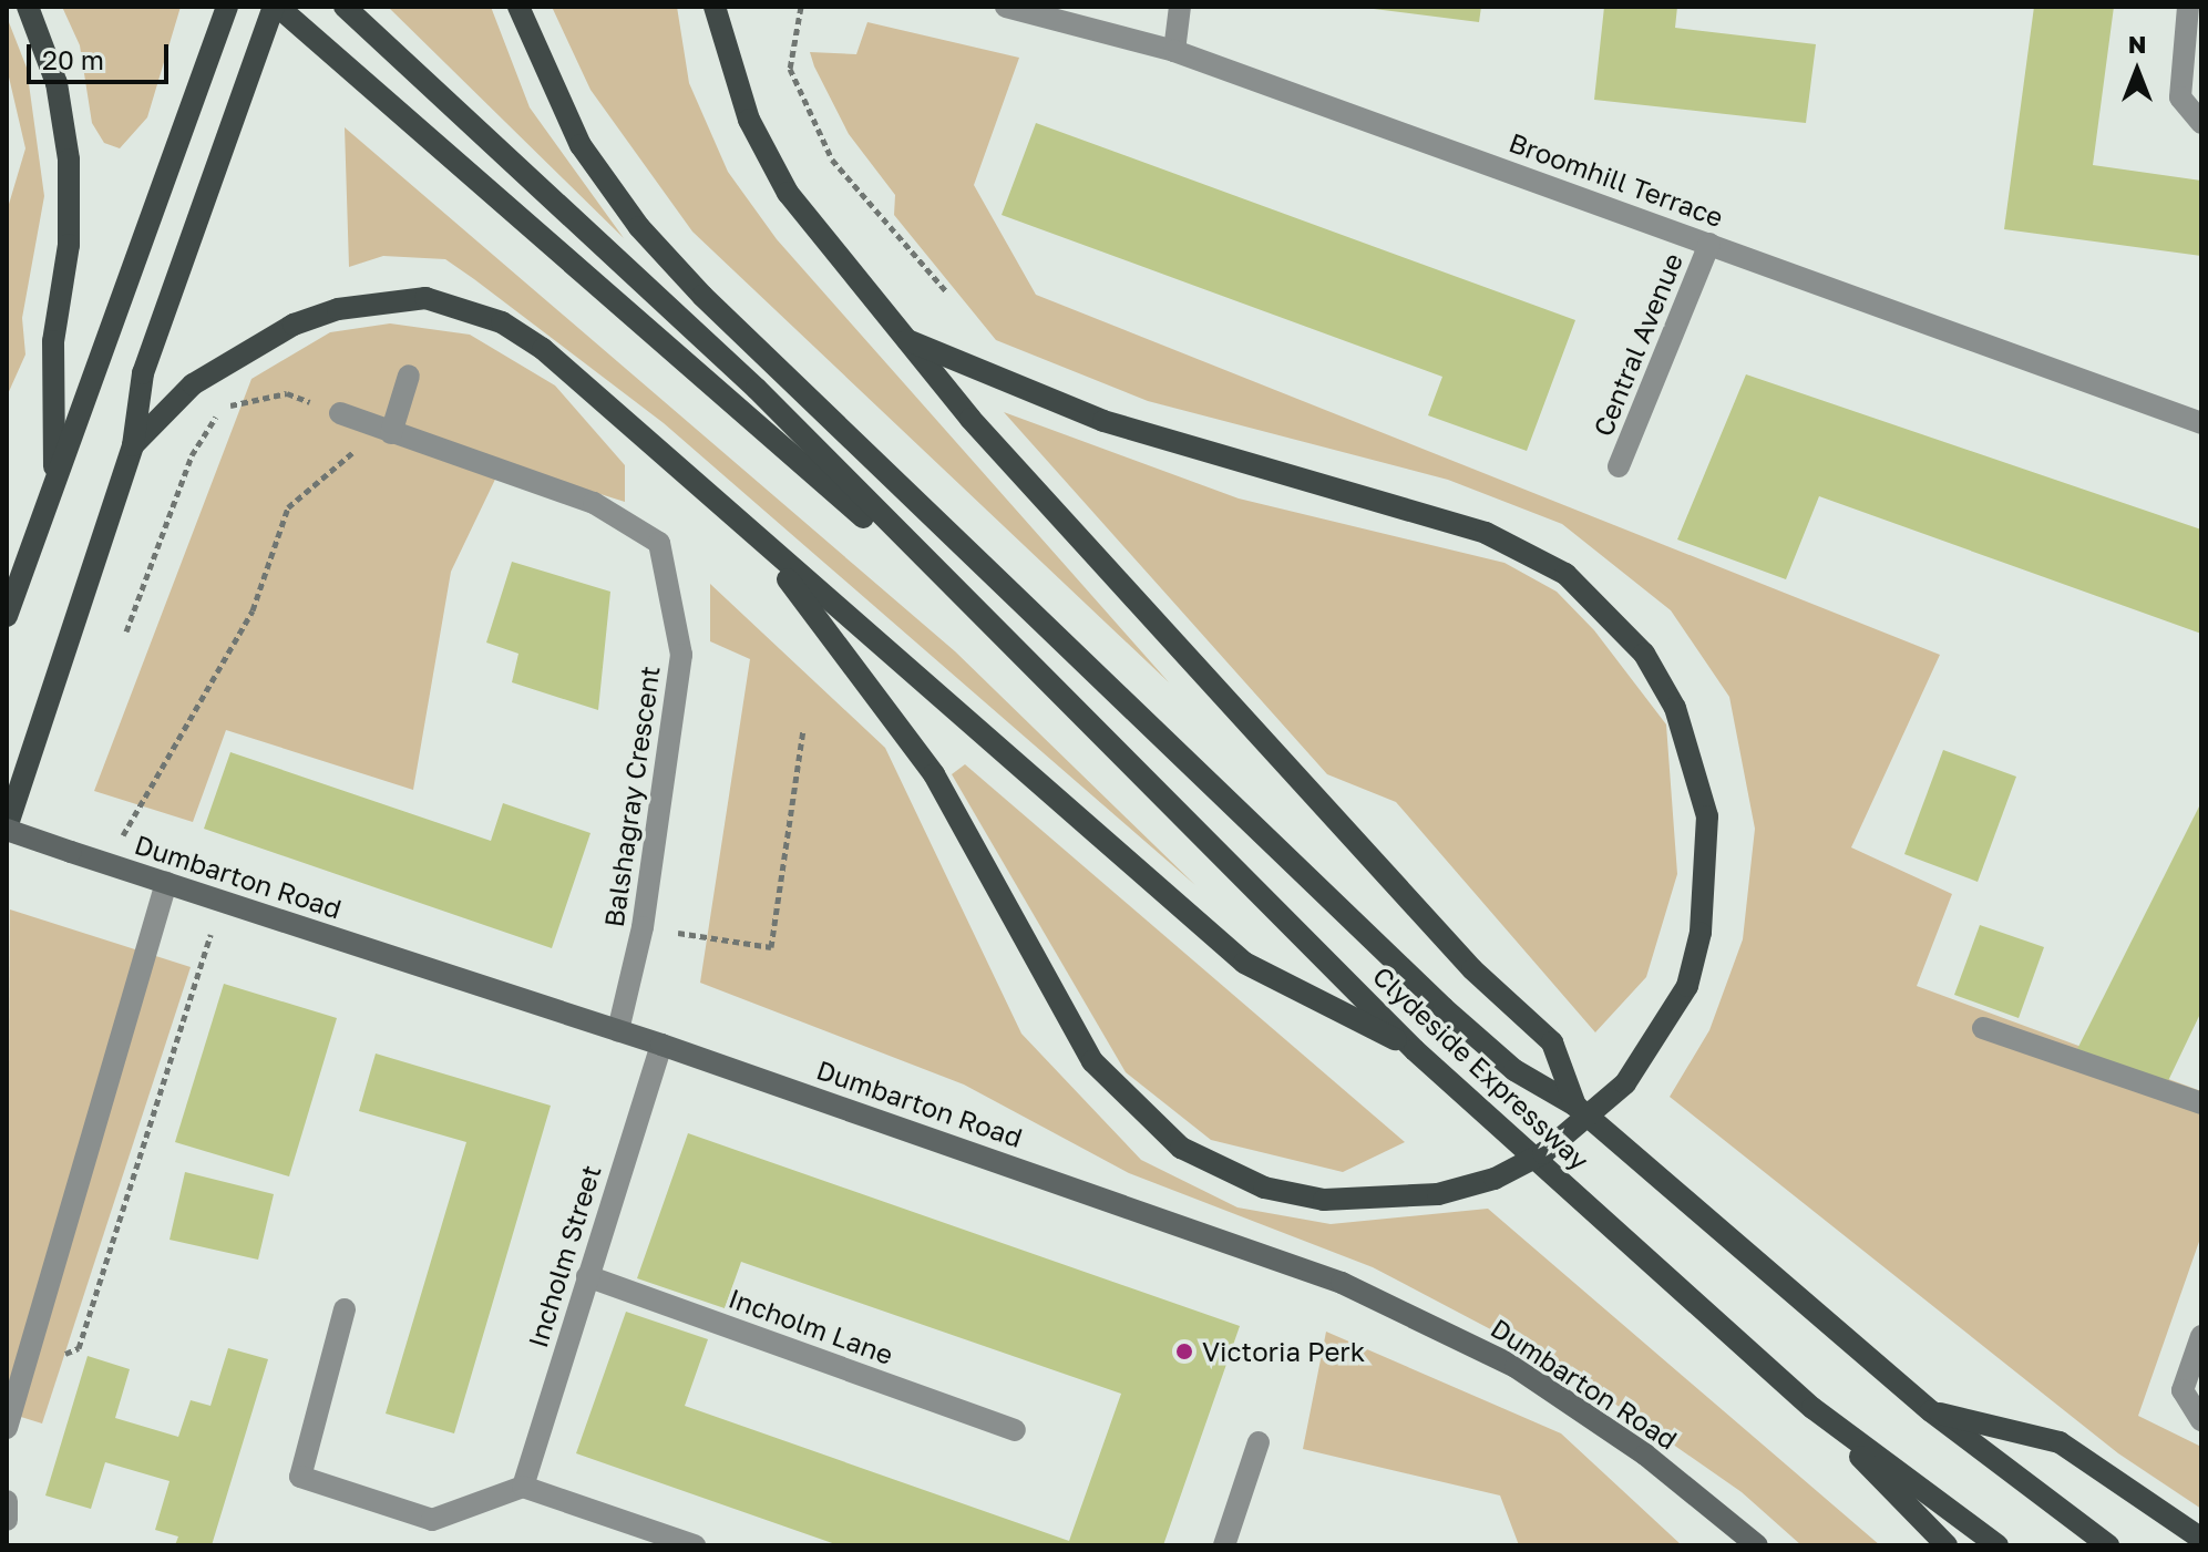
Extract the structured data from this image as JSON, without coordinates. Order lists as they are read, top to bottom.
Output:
{
  "streets": {
    "main road": ["Clydeside Expressway"],
    "street": [
      "Broomhill Terrace",
      "Central Avenue",
      "Balshagray Crescent",
      "Dumbarton Road",
      "Incholm Street",
      "Incholm Lane"
    ]
  },
  "crossings": [
    ["Broomhill Terrace", "Central Avenue"],
    ["Balshagray Crescent", "Dumbarton Road"],
    ["Dumbarton Road", "Incholm Street"],
    ["Incholm Street", "Incholm Lane"]
  ],
  "places": ["Victoria Perk"],
  "scale_bar": "20 m",
  "north": "top"
}
